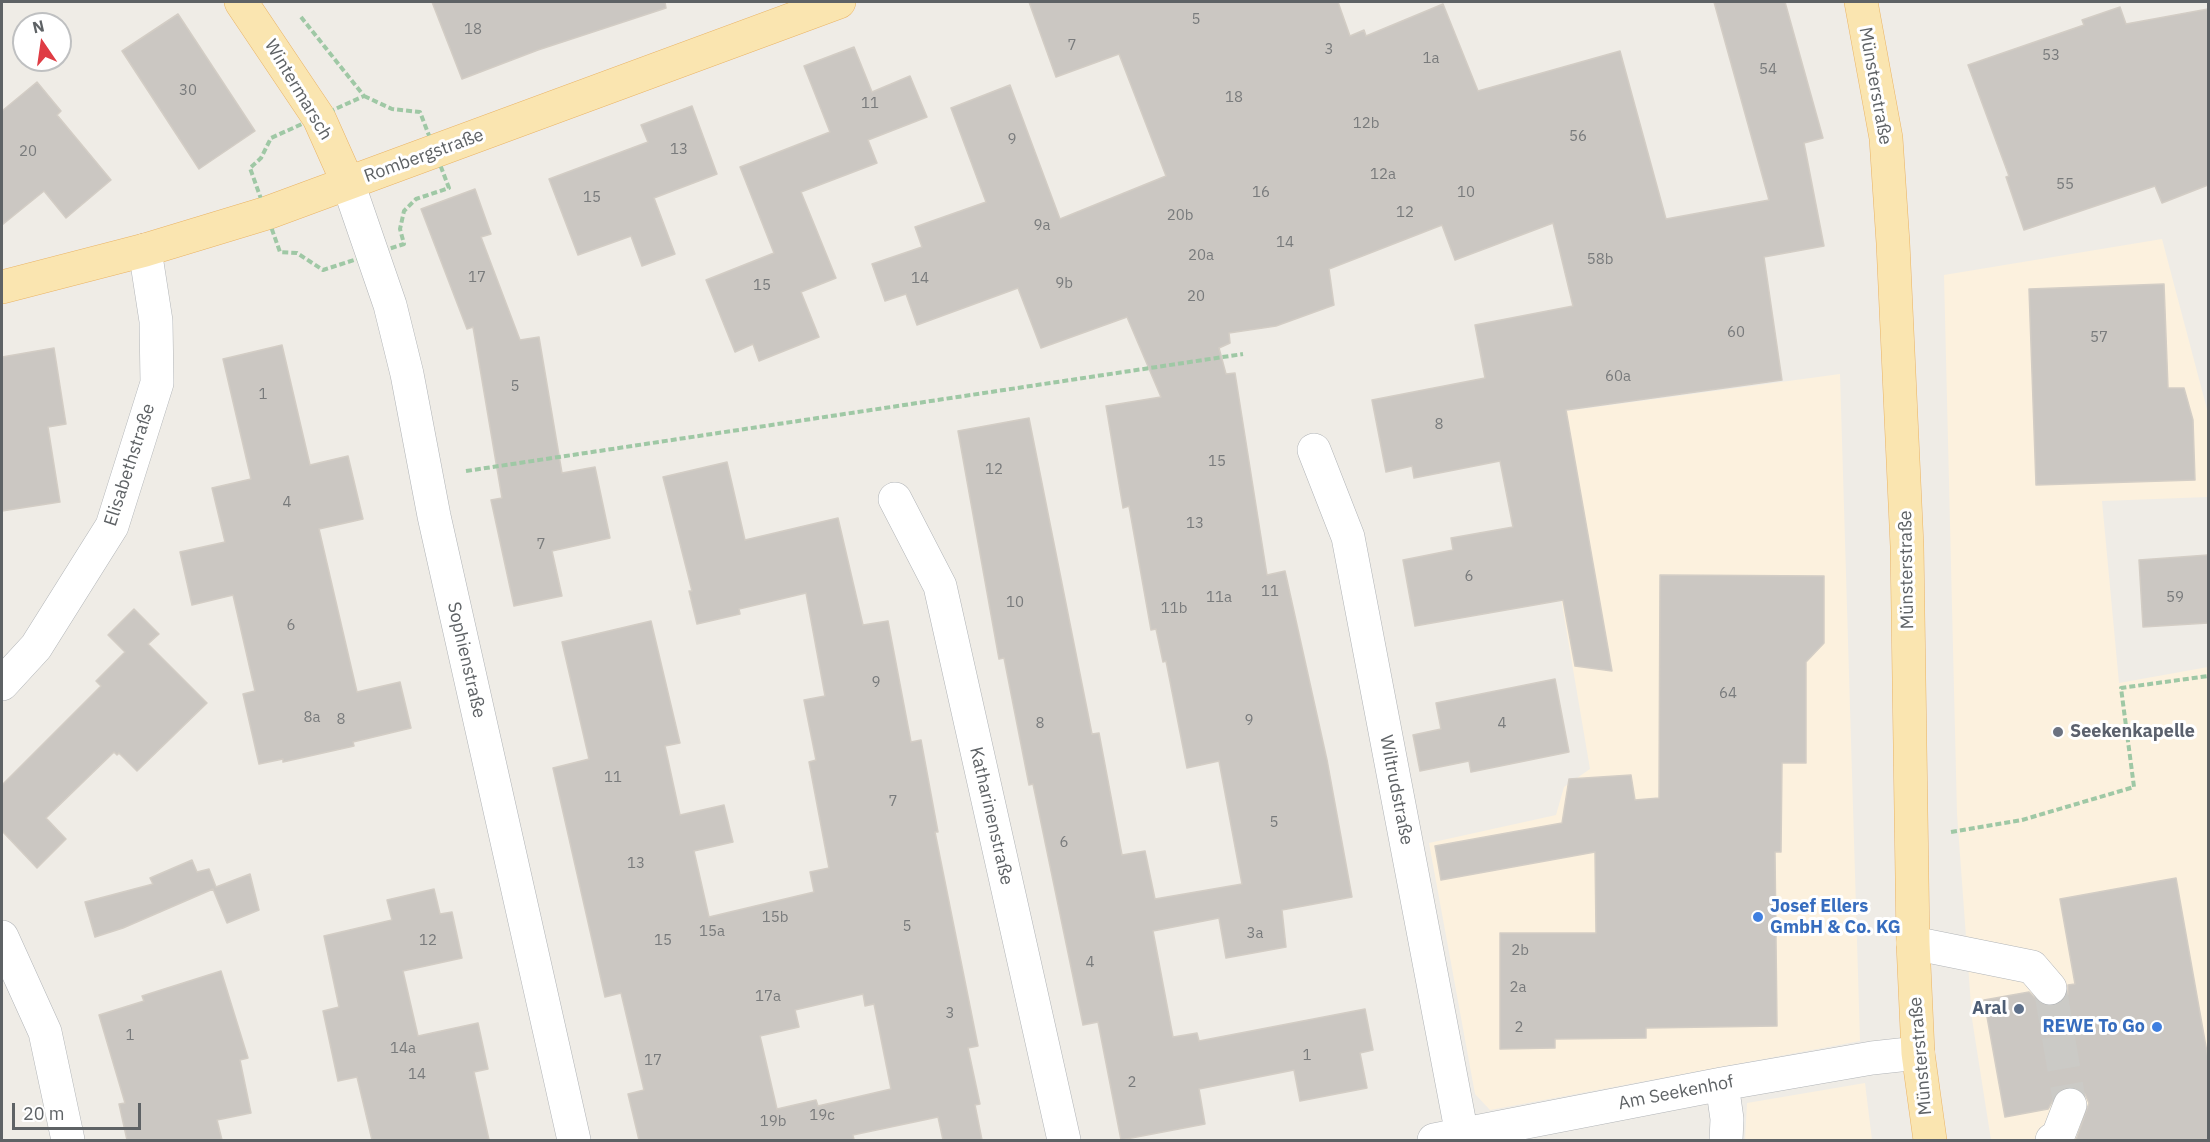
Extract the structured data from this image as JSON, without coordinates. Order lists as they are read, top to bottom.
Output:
{
  "streets": {
    "main road": ["Münsterstraße", "Wintermarsch", "Rombergstraße"],
    "street": [
      "Elisabethstraße",
      "Sophienstraße",
      "Wiltrudstraße",
      "Katharinenstraße",
      "Am Seekenhof"
    ]
  },
  "crossings": [
    ["Münsterstraße", "Am Seekenhof"],
    ["Wintermarsch", "Rombergstraße"],
    ["Wintermarsch", "Sophienstraße"],
    ["Rombergstraße", "Elisabethstraße"],
    ["Rombergstraße", "Sophienstraße"],
    ["Wiltrudstraße", "Am Seekenhof"]
  ],
  "places": [
    "Seekenkapelle",
    "Josef Ellers GmbH & Co. KG",
    "Aral",
    "REWE To Go"
  ],
  "house_numbers": [
    "5",
    "18",
    "7",
    "3",
    "53",
    "1a",
    "54",
    "30",
    "18",
    "11",
    "12b",
    "56",
    "9",
    "13",
    "20",
    "12a",
    "55",
    "16",
    "10",
    "15",
    "12",
    "20b",
    "9a",
    "14",
    "20a",
    "58b",
    "17",
    "14",
    "9b",
    "15",
    "20",
    "60",
    "57",
    "60a",
    "5",
    "1",
    "8",
    "15",
    "12",
    "4",
    "13",
    "7",
    "6",
    "11",
    "11a",
    "59",
    "10",
    "11b",
    "6",
    "9",
    "64",
    "8a",
    "8",
    "9",
    "8",
    "4",
    "11",
    "7",
    "5",
    "6",
    "13",
    "15b",
    "5",
    "15a",
    "3a",
    "12",
    "15",
    "2b",
    "4",
    "2a",
    "17a",
    "3",
    "2",
    "1",
    "14a",
    "1",
    "17",
    "14",
    "2",
    "19c",
    "19b"
  ],
  "scale_bar": "20 m",
  "north": "top"
}
